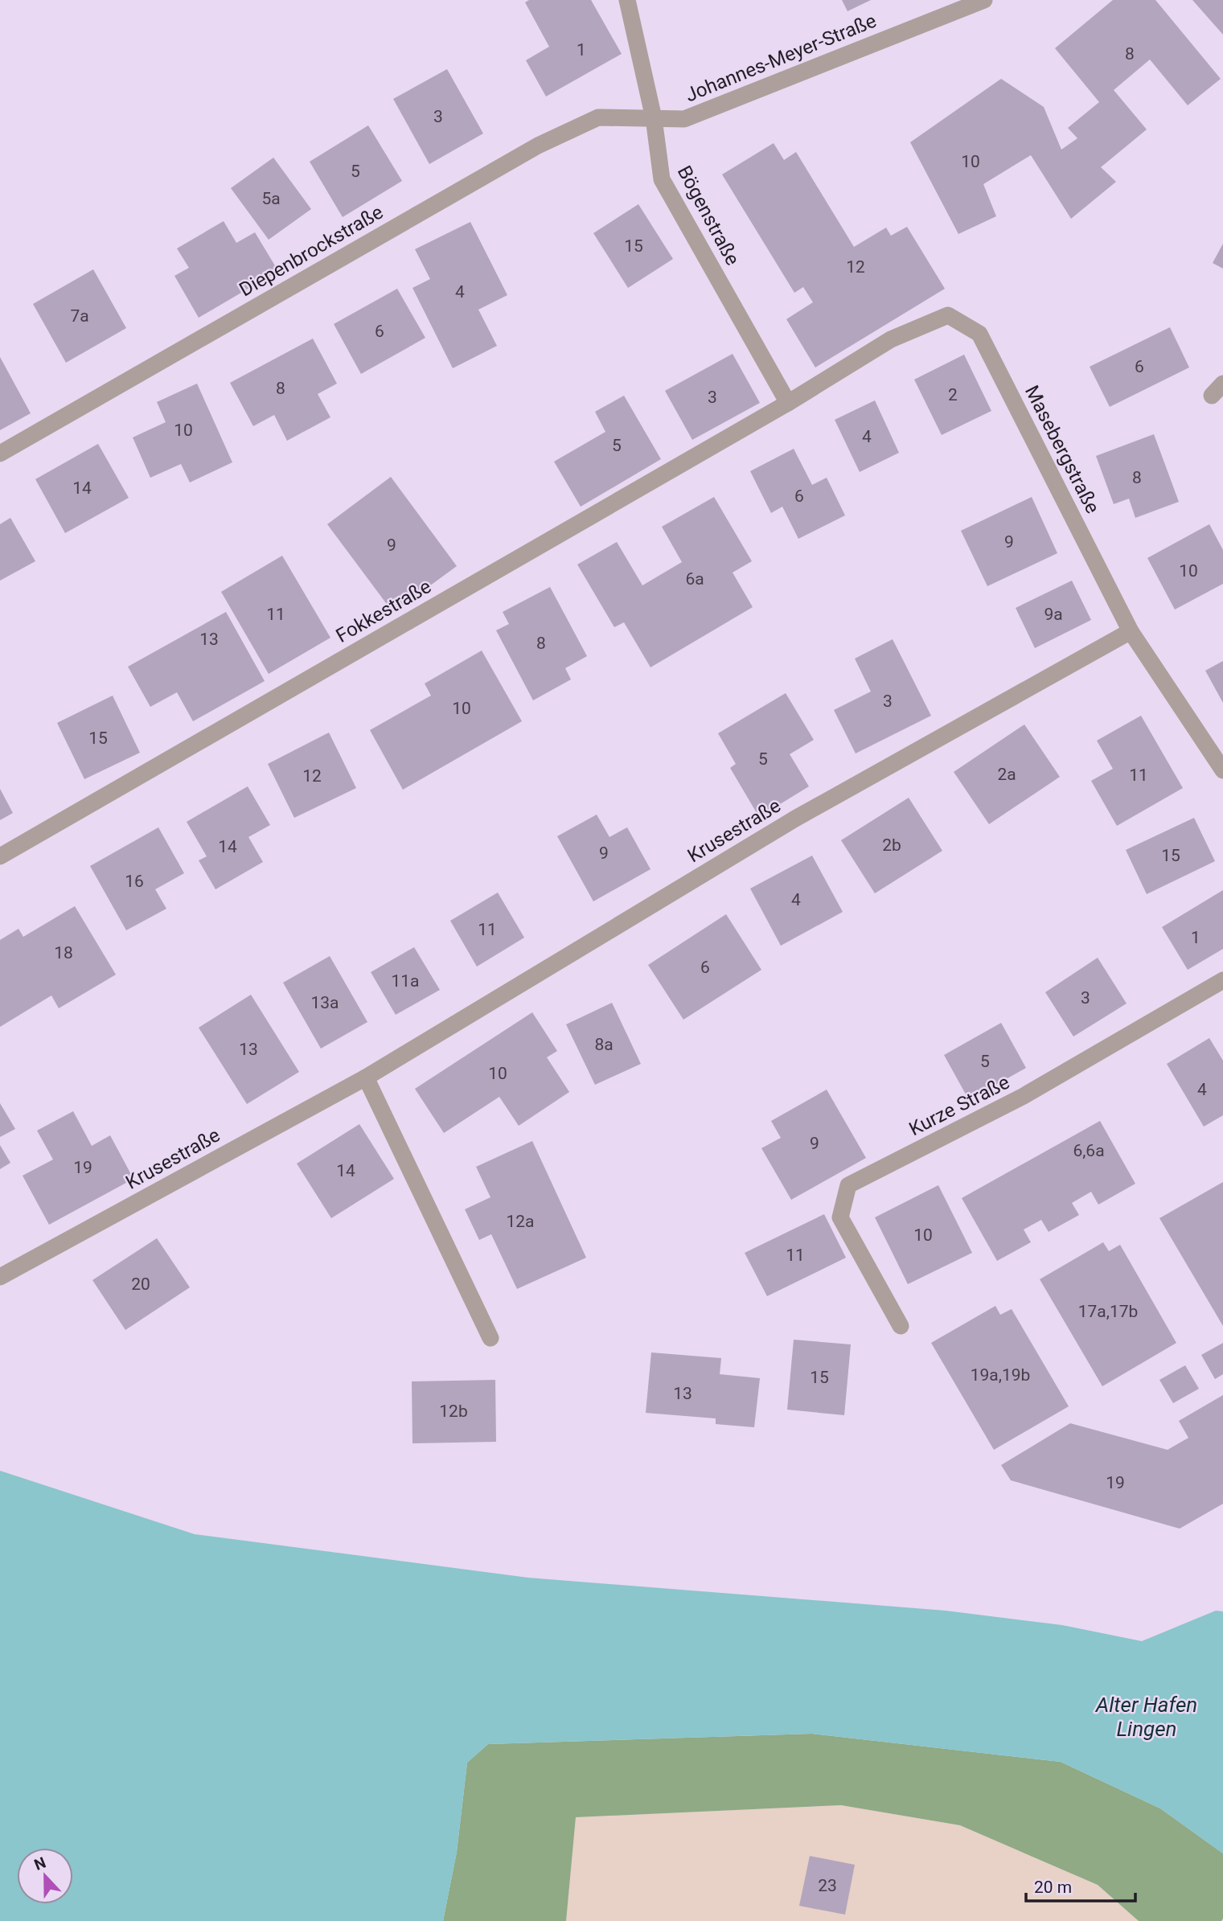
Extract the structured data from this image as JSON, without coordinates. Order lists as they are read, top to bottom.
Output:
{
  "streets": {
    "street": [
      "Johannes-Meyer-Straße",
      "Bögenstraße",
      "Diepenbrockstraße",
      "Masebergstraße",
      "Fokkestraße",
      "Krusestraße",
      "Kurze Straße"
    ]
  },
  "crossings": [
    ["Johannes-Meyer-Straße", "Bögenstraße"],
    ["Johannes-Meyer-Straße", "Diepenbrockstraße"],
    ["Bögenstraße", "Diepenbrockstraße"],
    ["Bögenstraße", "Masebergstraße"],
    ["Bögenstraße", "Fokkestraße"],
    ["Masebergstraße", "Fokkestraße"],
    ["Masebergstraße", "Krusestraße"]
  ],
  "water": ["Alter Hafen Lingen"],
  "house_numbers": [
    "1",
    "8",
    "3",
    "10",
    "5",
    "5a",
    "15",
    "12",
    "4",
    "7a",
    "6",
    "6",
    "8",
    "2",
    "3",
    "10",
    "4",
    "5",
    "8",
    "14",
    "6",
    "9",
    "9",
    "10",
    "6a",
    "11",
    "9a",
    "13",
    "8",
    "3",
    "10",
    "15",
    "5",
    "2a",
    "11",
    "12",
    "2b",
    "14",
    "9",
    "15",
    "16",
    "4",
    "11",
    "1",
    "18",
    "6",
    "11a",
    "3",
    "13a",
    "8a",
    "13",
    "5",
    "10",
    "4",
    "9",
    "6,6a",
    "19",
    "14",
    "12a",
    "10",
    "11",
    "20",
    "17a,17b",
    "19a,19b",
    "15",
    "13",
    "12b",
    "19",
    "23"
  ],
  "scale_bar": "20 m",
  "north": "top"
}
